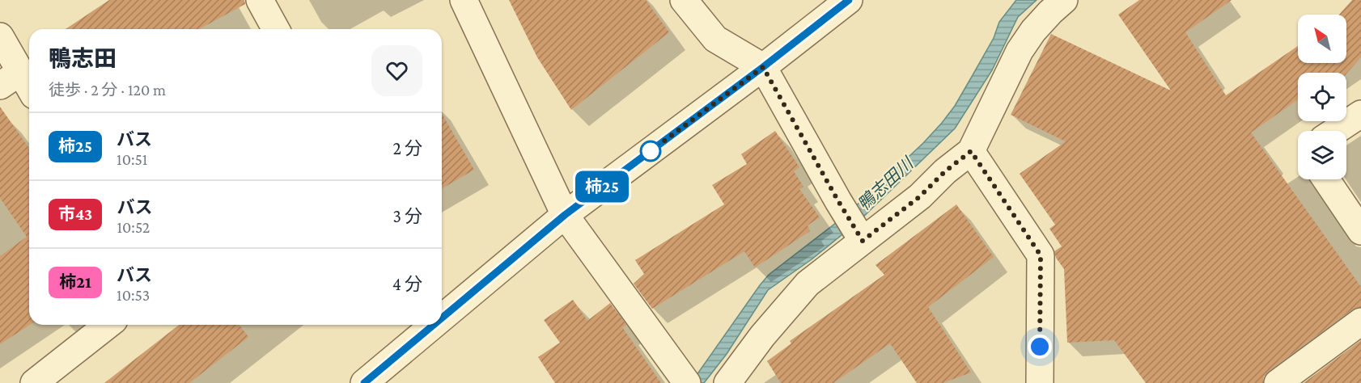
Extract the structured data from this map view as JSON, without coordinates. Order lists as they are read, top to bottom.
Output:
{
  "water": ["鴨志田川"],
  "lines": ["bus line 柿25"],
  "north": "top left",
  "page": {
    "on_map": "柿25",
    "heading": ["鴨志田", "徒歩 · 2 分 · 120 m"],
    "list": [
      {
        "mark": "柿25",
        "name": "バス",
        "note": "10:51",
        "value": "2 分"
      },
      {
        "mark": "市43",
        "name": "バス",
        "note": "10:52",
        "value": "3 分"
      },
      {
        "mark": "柿21",
        "name": "バス",
        "note": "10:53",
        "value": "4 分"
      }
    ]
  }
}
